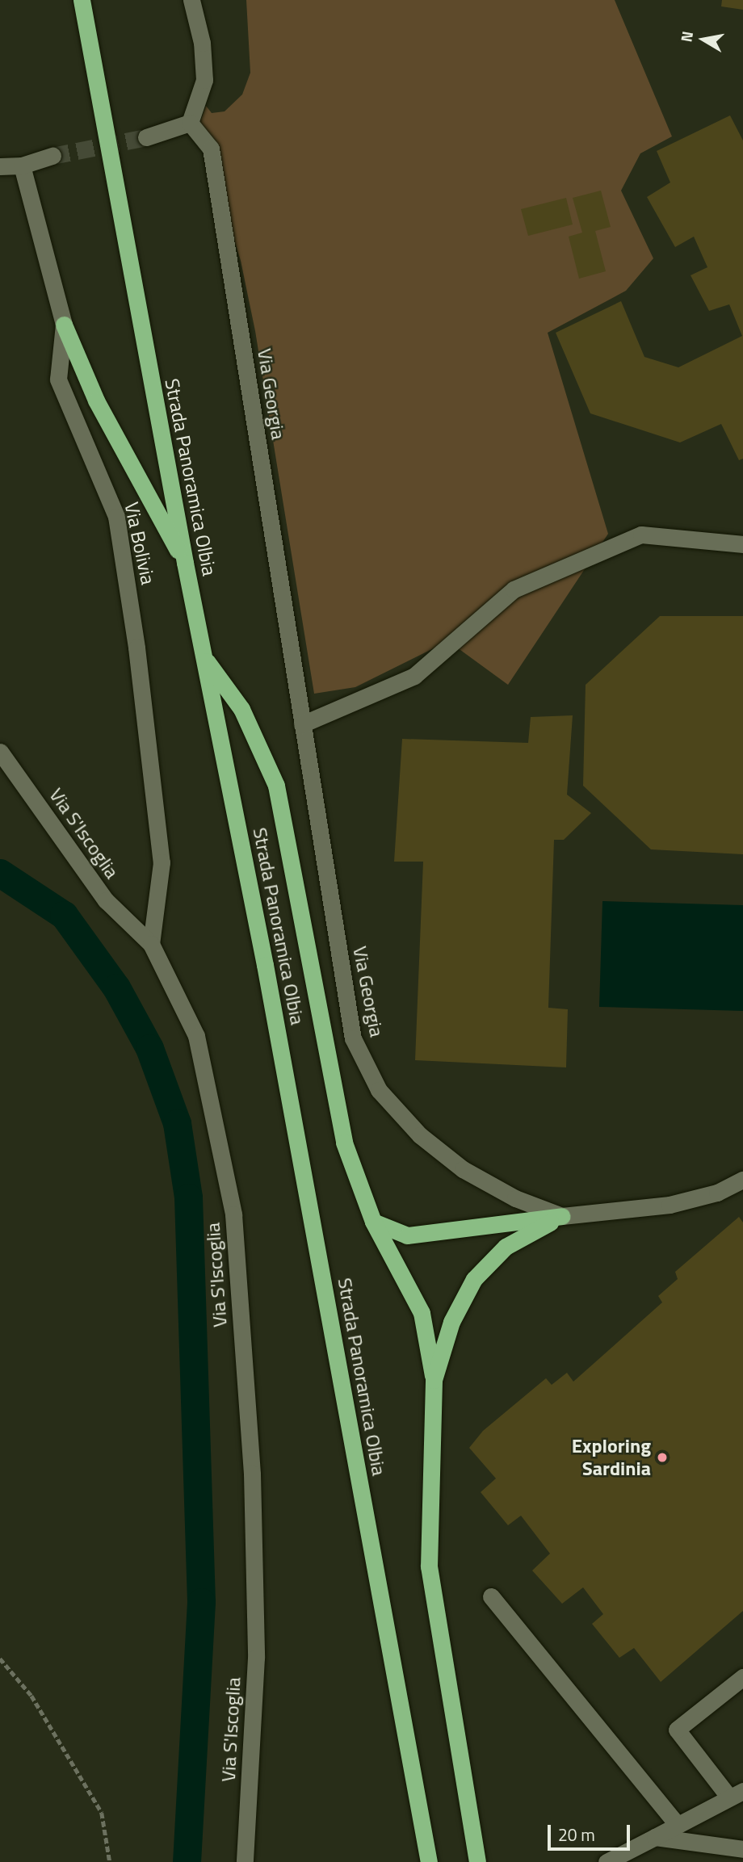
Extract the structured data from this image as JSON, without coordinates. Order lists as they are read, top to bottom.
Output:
{
  "streets": {
    "highway": ["Strada Panoramica Olbia"],
    "street": ["Via Georgia", "Via Bolivia", "Via S'Iscoglia"]
  },
  "crossings": [
    ["Via Bolivia", "Via S'Iscoglia"]
  ],
  "places": ["Exploring Sardinia"],
  "scale_bar": "20 m",
  "north": "left"
}
